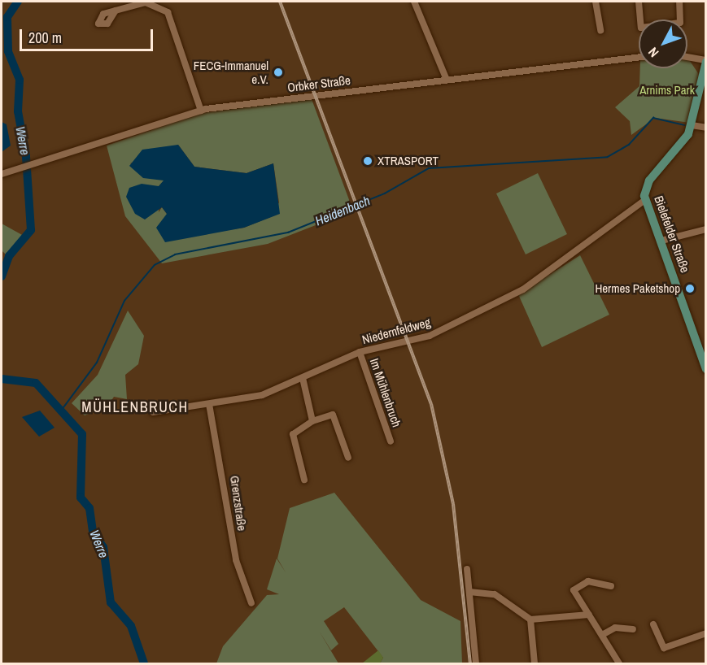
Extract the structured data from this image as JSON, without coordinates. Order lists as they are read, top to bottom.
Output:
{
  "streets": {
    "main road": ["Bielefelder Straße"],
    "street": [
      "Orbker Straße",
      "Niedernfeldweg",
      "Im Mühlenbruch",
      "Grenzstraße"
    ]
  },
  "crossings": [
    ["Bielefelder Straße", "Niedernfeldweg"],
    ["Niedernfeldweg", "Im Mühlenbruch"],
    ["Niedernfeldweg", "Grenzstraße"]
  ],
  "districts": ["MÜHLENBRUCH"],
  "water": ["Werre", "Heidenbach"],
  "parks": ["Arnims Park"],
  "places": ["FECG-Immanuel e.V.", "XTRASPORT", "Hermes Paketshop"],
  "scale_bar": "200 m",
  "north": "bottom left"
}
